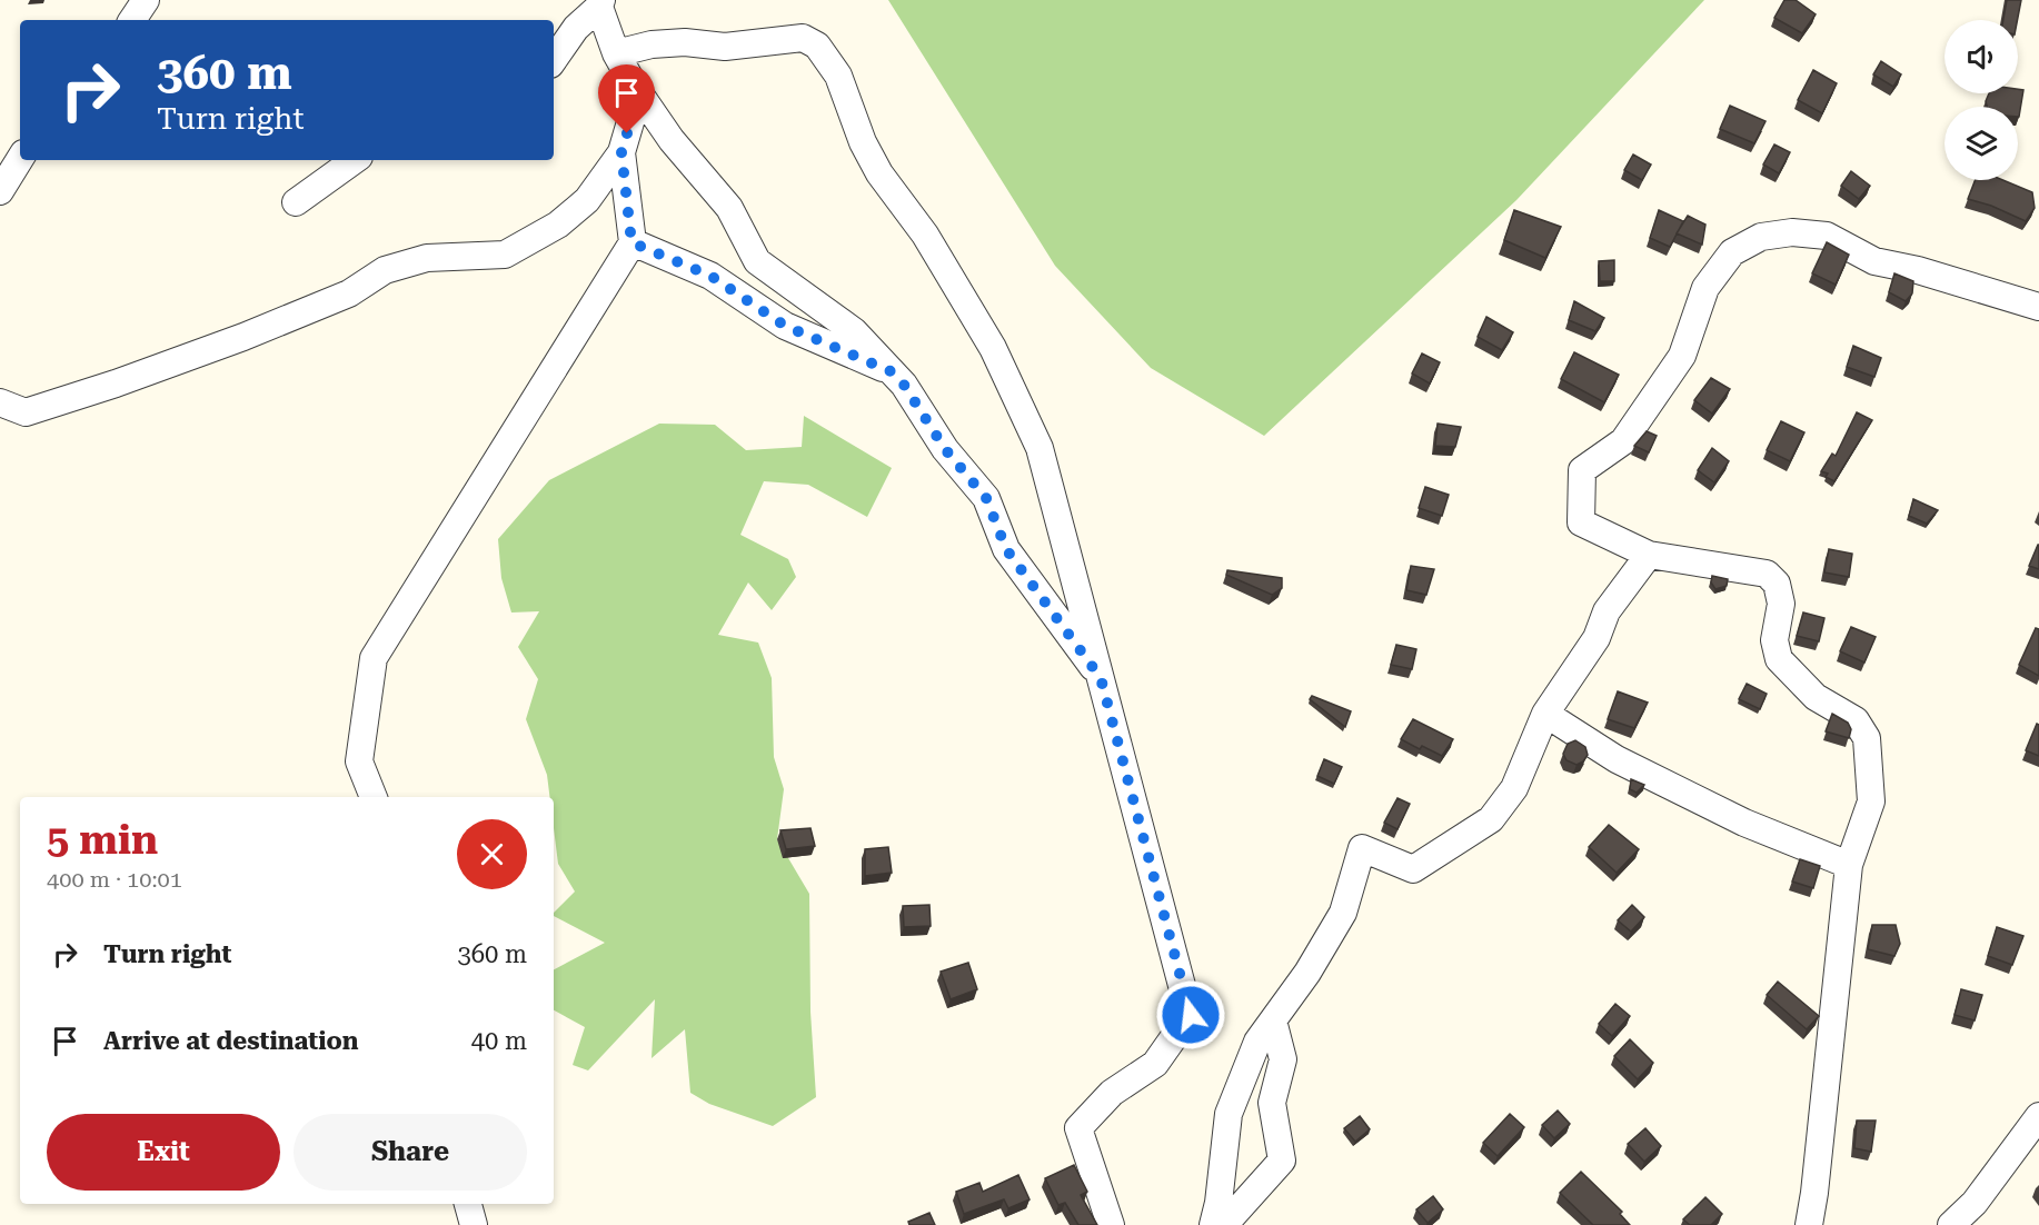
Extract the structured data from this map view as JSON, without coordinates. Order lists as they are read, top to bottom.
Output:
{
  "page": {
    "turn": ["360 m", "Turn right"],
    "heading": ["5 min", "400 m · 10:01"],
    "list": [
      {
        "name": "Turn right",
        "value": "360 m"
      },
      {
        "name": "Arrive at destination",
        "value": "40 m"
      }
    ],
    "buttons": ["Exit", "Share"]
  }
}
